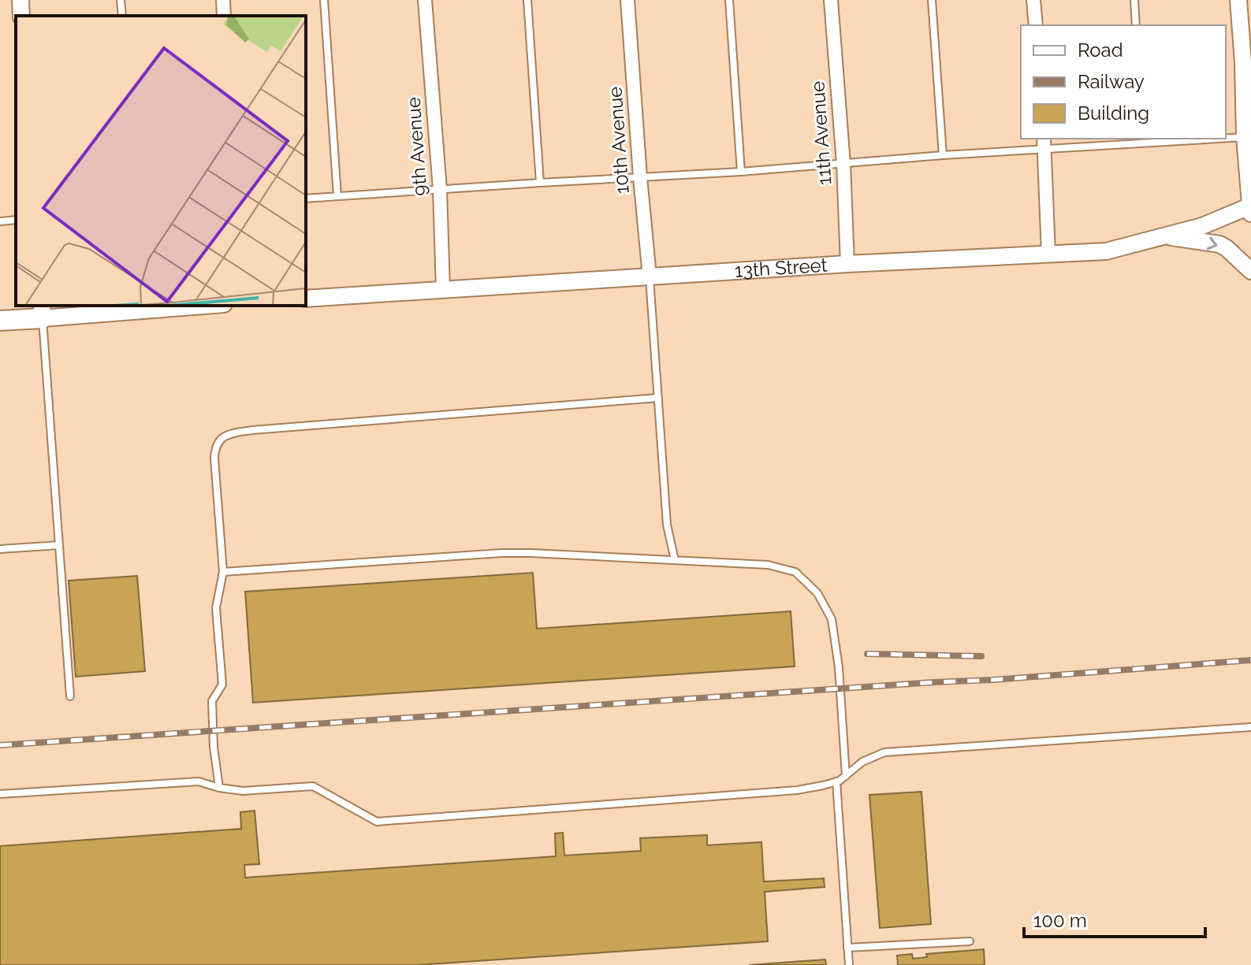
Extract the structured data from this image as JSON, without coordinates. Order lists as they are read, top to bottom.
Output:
{
  "streets": {
    "street": [
      "11th Avenue",
      "10th Avenue",
      "9th Avenue",
      "13th Street"
    ]
  },
  "crossings": [
    ["11th Avenue", "13th Street"],
    ["10th Avenue", "13th Street"],
    ["9th Avenue", "13th Street"]
  ],
  "legend": ["Road", "Railway", "Building"],
  "scale_bar": "100 m"
}
